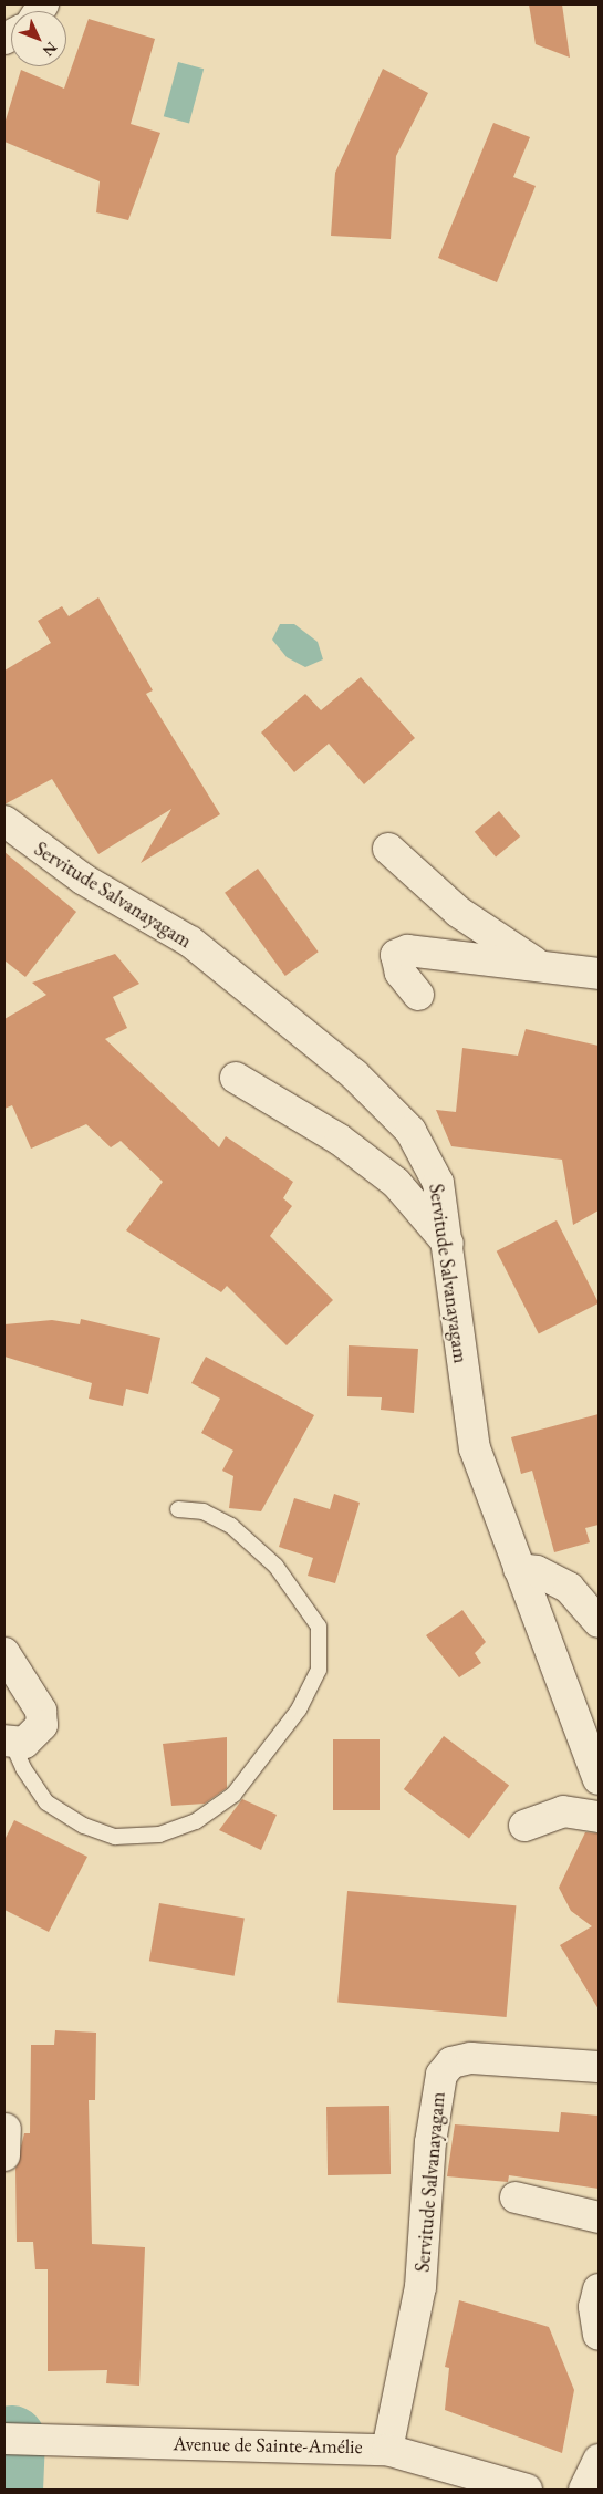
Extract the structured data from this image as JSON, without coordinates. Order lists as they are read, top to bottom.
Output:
{
  "streets": {
    "street": ["Servitude Salvanayagam", "Avenue de Sainte-Amélie"]
  },
  "crossings": [
    ["Servitude Salvanayagam", "Avenue de Sainte-Amélie"]
  ],
  "north": "bottom right"
}
